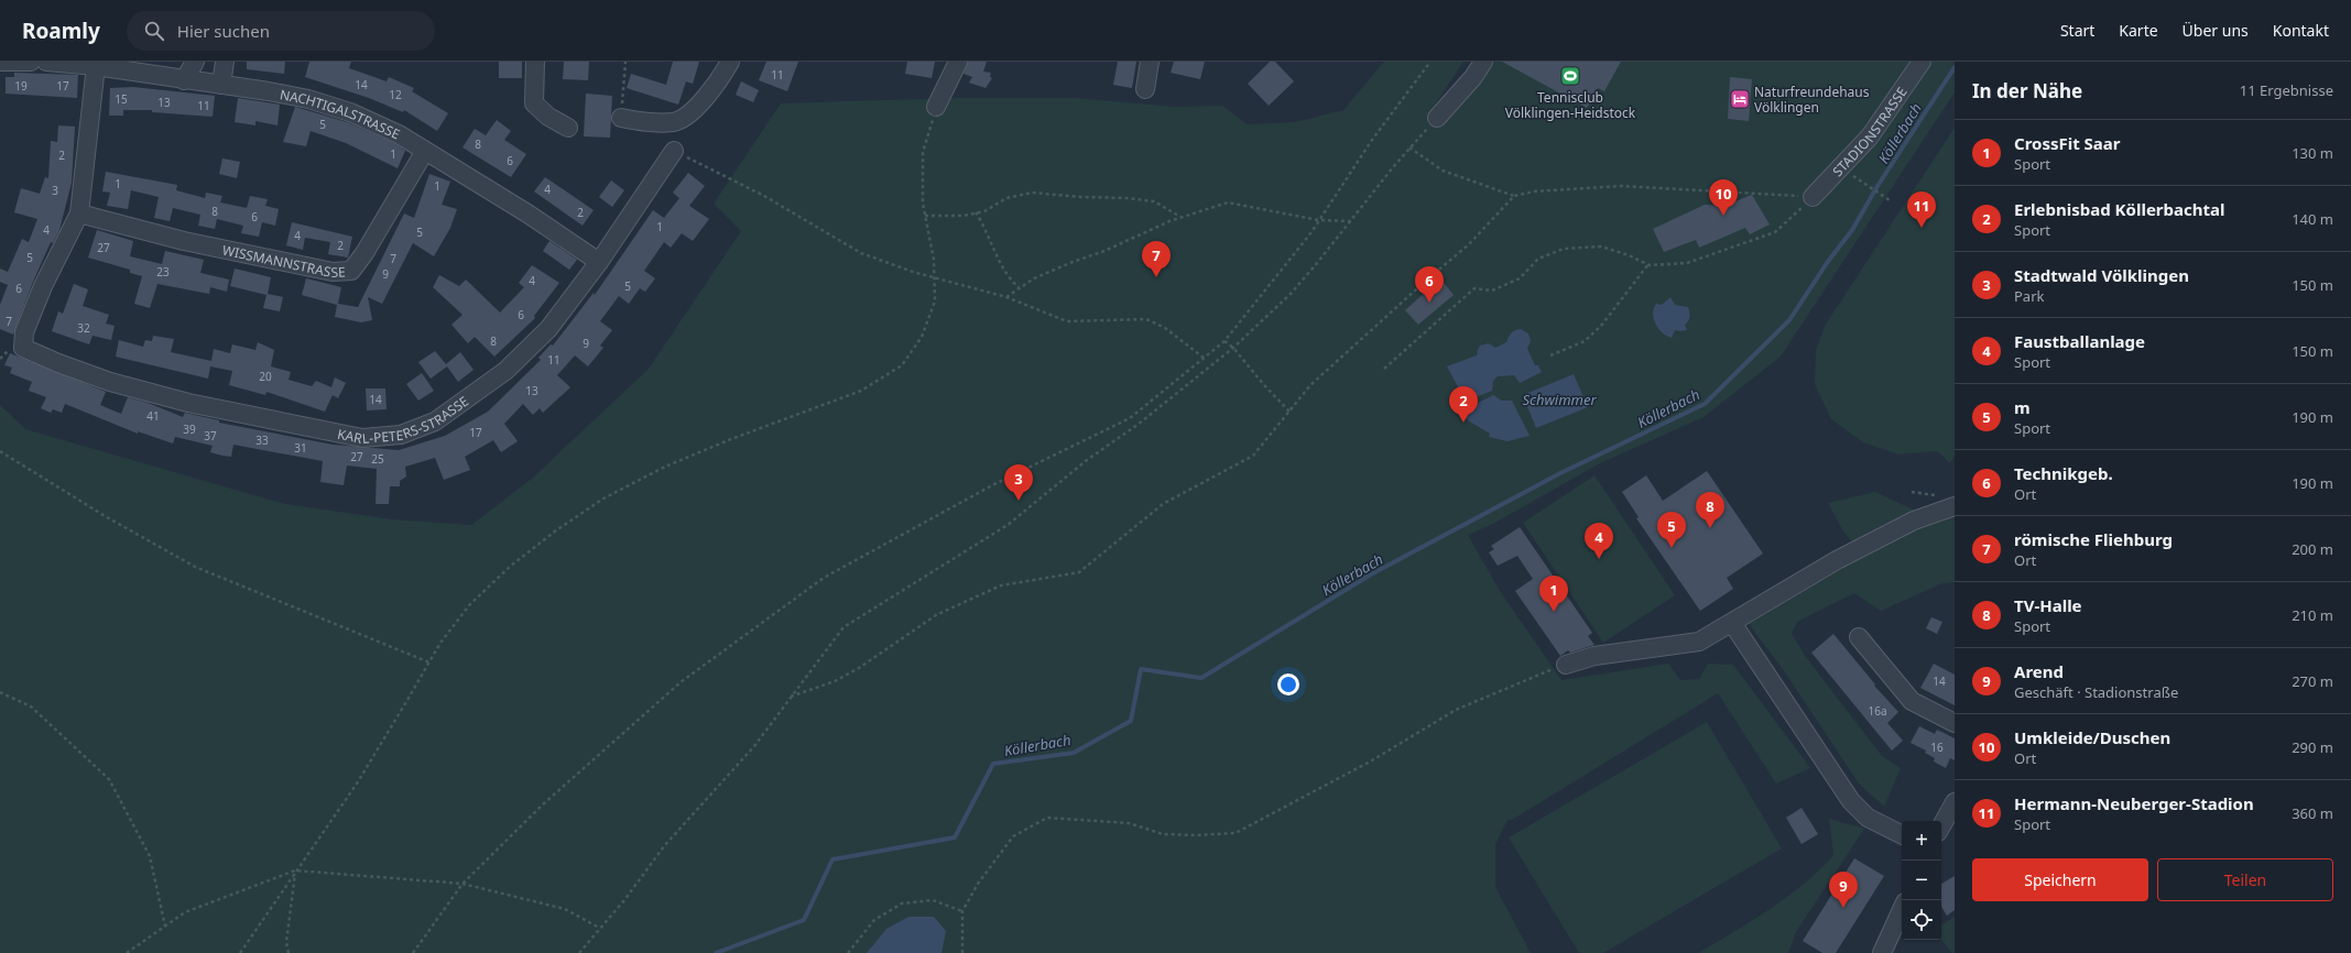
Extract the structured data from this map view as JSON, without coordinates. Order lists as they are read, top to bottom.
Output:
{
  "streets": {
    "street": [
      "NACHTIGALSTRASSE",
      "STADIONSTRASSE",
      "WISSMANNSTRASSE",
      "KARL-PETERS-STRASSE"
    ]
  },
  "crossings": [
    ["NACHTIGALSTRASSE", "WISSMANNSTRASSE"],
    ["NACHTIGALSTRASSE", "KARL-PETERS-STRASSE"],
    ["WISSMANNSTRASSE", "KARL-PETERS-STRASSE"]
  ],
  "water": ["Köllerbach", "Schwimmer"],
  "places": {
    "sports": ["Tennisclub Völklingen-Heidstock"],
    "hotel": ["Naturfreundehaus Völklingen"]
  },
  "house_numbers": [
    "11",
    "14",
    "19",
    "17",
    "12",
    "15",
    "13",
    "11",
    "5",
    "8",
    "1",
    "2",
    "6",
    "1",
    "1",
    "4",
    "3",
    "8",
    "2",
    "6",
    "1",
    "4",
    "5",
    "4",
    "2",
    "27",
    "5",
    "7",
    "23",
    "9",
    "4",
    "5",
    "6",
    "6",
    "7",
    "32",
    "8",
    "9",
    "11",
    "20",
    "13",
    "14",
    "41",
    "39",
    "17",
    "37",
    "33",
    "31",
    "27",
    "25",
    "14",
    "16a",
    "16"
  ],
  "page": {
    "header": "Roamly",
    "search": "Hier suchen",
    "nav": [
      "Start",
      "Karte",
      "Über uns",
      "Kontakt"
    ],
    "heading": ["In der Nähe", "11 Ergebnisse"],
    "list": [
      {
        "mark": "1",
        "name": "CrossFit Saar",
        "note": "Sport",
        "value": "130 m"
      },
      {
        "mark": "2",
        "name": "Erlebnisbad Köllerbachtal",
        "note": "Sport",
        "value": "140 m"
      },
      {
        "mark": "3",
        "name": "Stadtwald Völklingen",
        "note": "Park",
        "value": "150 m"
      },
      {
        "mark": "4",
        "name": "Faustballanlage",
        "note": "Sport",
        "value": "150 m"
      },
      {
        "mark": "5",
        "name": "m",
        "note": "Sport",
        "value": "190 m"
      },
      {
        "mark": "6",
        "name": "Technikgeb.",
        "note": "Ort",
        "value": "190 m"
      },
      {
        "mark": "7",
        "name": "römische Fliehburg",
        "note": "Ort",
        "value": "200 m"
      },
      {
        "mark": "8",
        "name": "TV-Halle",
        "note": "Sport",
        "value": "210 m"
      },
      {
        "mark": "9",
        "name": "Arend",
        "note": "Geschäft · Stadionstraße",
        "value": "270 m"
      },
      {
        "mark": "10",
        "name": "Umkleide/Duschen",
        "note": "Ort",
        "value": "290 m"
      },
      {
        "mark": "11",
        "name": "Hermann-Neuberger-Stadion",
        "note": "Sport",
        "value": "360 m"
      }
    ],
    "pins": [
      "10",
      "11",
      "7",
      "6",
      "2",
      "3",
      "8",
      "5",
      "4",
      "1",
      "9"
    ],
    "map_buttons": ["+", "−"],
    "buttons": ["Speichern", "Teilen"]
  }
}
